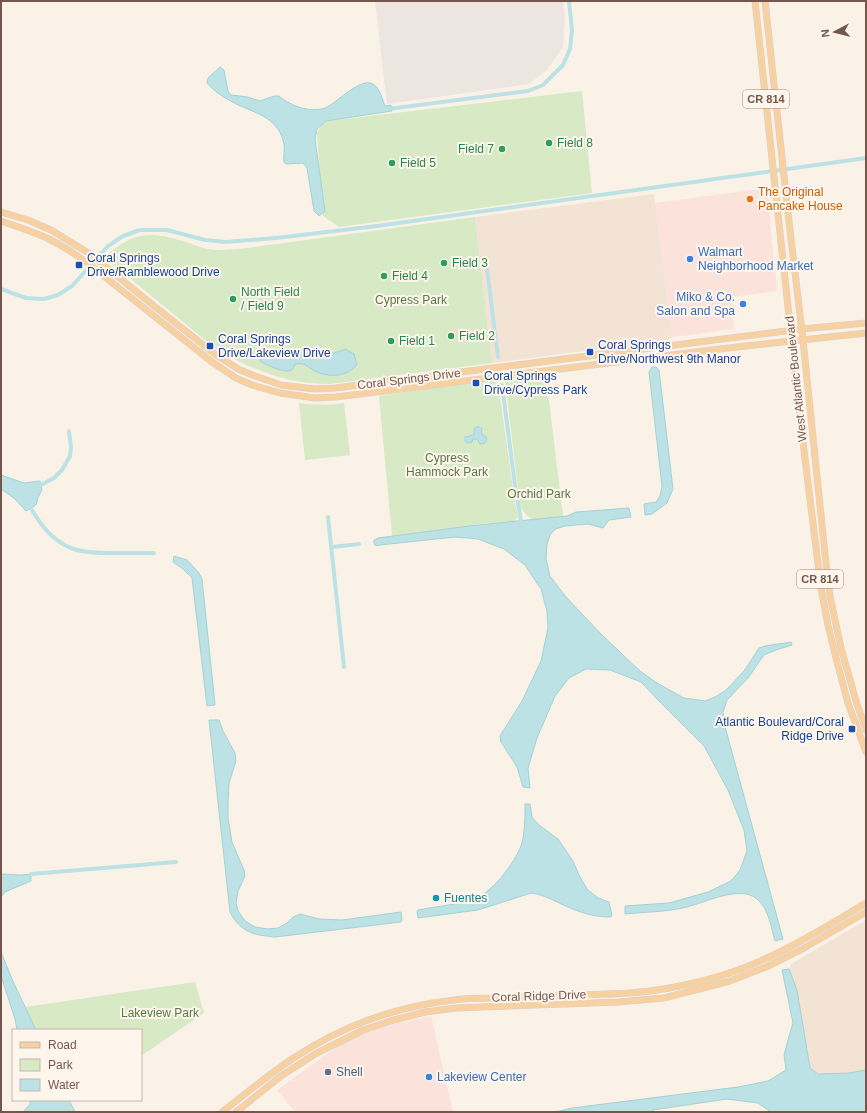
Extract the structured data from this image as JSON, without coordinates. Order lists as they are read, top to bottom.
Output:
{
  "streets": {
    "main road": [
      "CR 814",
      "Coral Springs Drive",
      "West Atlantic Boulevard",
      "Coral Ridge Drive"
    ]
  },
  "crossings": [
    ["Coral Springs Drive", "West Atlantic Boulevard"]
  ],
  "parks": [
    "Cypress Park",
    "Cypress Hammock Park",
    "Orchid Park",
    "Lakeview Park"
  ],
  "places": {
    "other": [
      "Field 8",
      "Field 7",
      "Field 5",
      "The Original Pancake House",
      "Walmart Neighborhood Market",
      "Field 3",
      "Field 4",
      "North Field / Field 9",
      "Miko & Co. Salon and Spa",
      "Field 2",
      "Field 1",
      "Fuentes",
      "Shell",
      "Lakeview Center"
    ],
    "transit": [
      "Coral Springs Drive/Ramblewood Drive",
      "Coral Springs Drive/Lakeview Drive",
      "Coral Springs Drive/Northwest 9th Manor",
      "Coral Springs Drive/Cypress Park",
      "Atlantic Boulevard/Coral Ridge Drive"
    ]
  },
  "legend": ["Road", "Park", "Water"],
  "north": "left"
}
